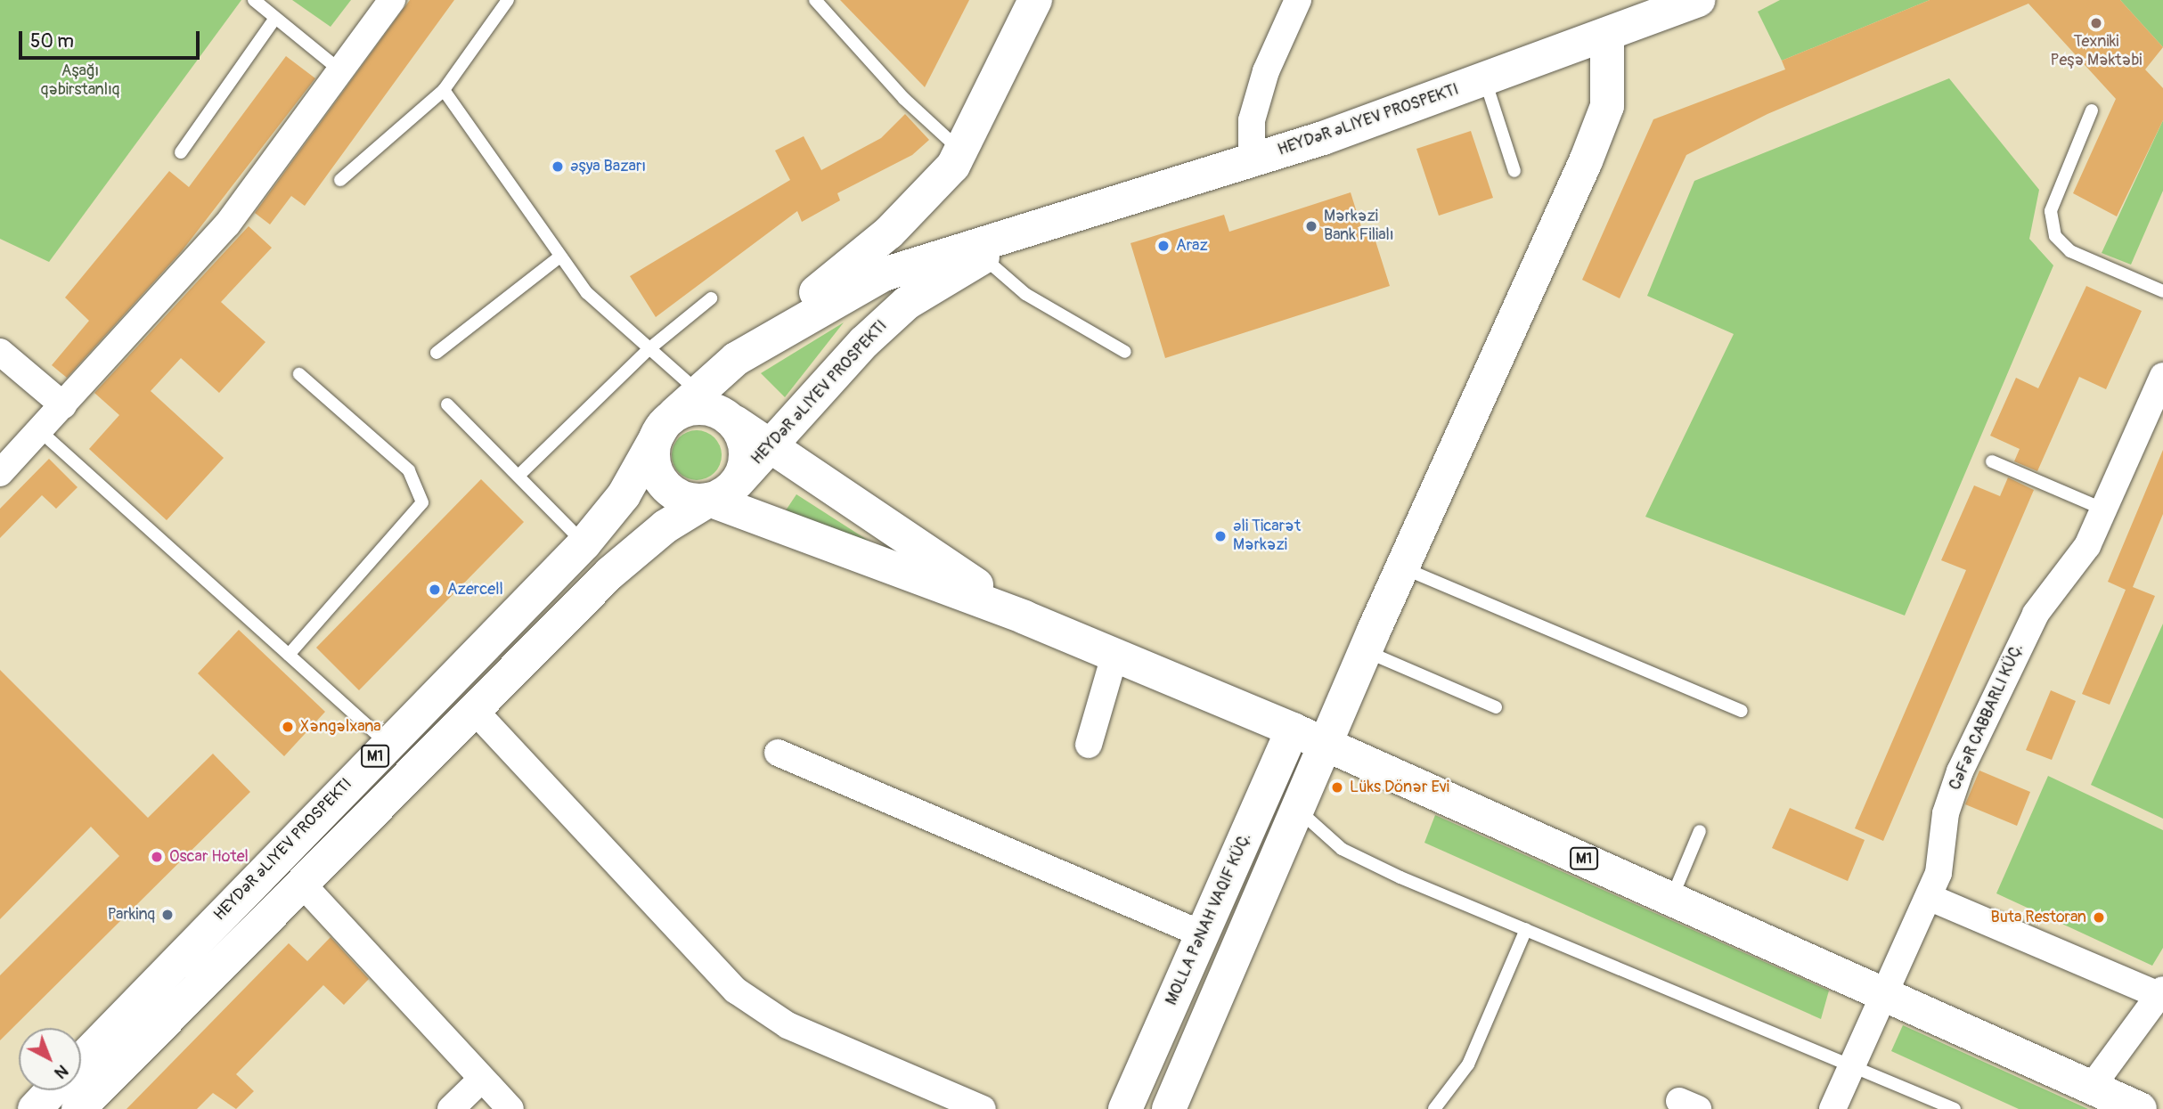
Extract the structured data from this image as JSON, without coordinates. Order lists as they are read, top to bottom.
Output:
{
  "streets": {
    "main road": ["HEYDƏR ƏLIYEV PROSPEKTI", "M1", "MOLLA PƏNAH VAQIF KÜÇ."]
  },
  "crossings": [
    ["HEYDƏR ƏLIYEV PROSPEKTI", "MOLLA PƏNAH VAQIF KÜÇ."],
    ["M1", "MOLLA PƏNAH VAQIF KÜÇ."]
  ],
  "parks": ["Aşağı qəbirstanlıq"],
  "places": [
    "Texniki Peşə Məktəbi",
    "Əşya Bazarı",
    "Mərkəzi Bank Filialı",
    "Araz",
    "Əli Ticarət Mərkəzi",
    "Azercell",
    "Xəngəlxana",
    "Lüks Dönər Evi",
    "Oscar Hotel",
    "Parkinq",
    "Buta Restoran"
  ],
  "scale_bar": "50 m",
  "north": "bottom right"
}
